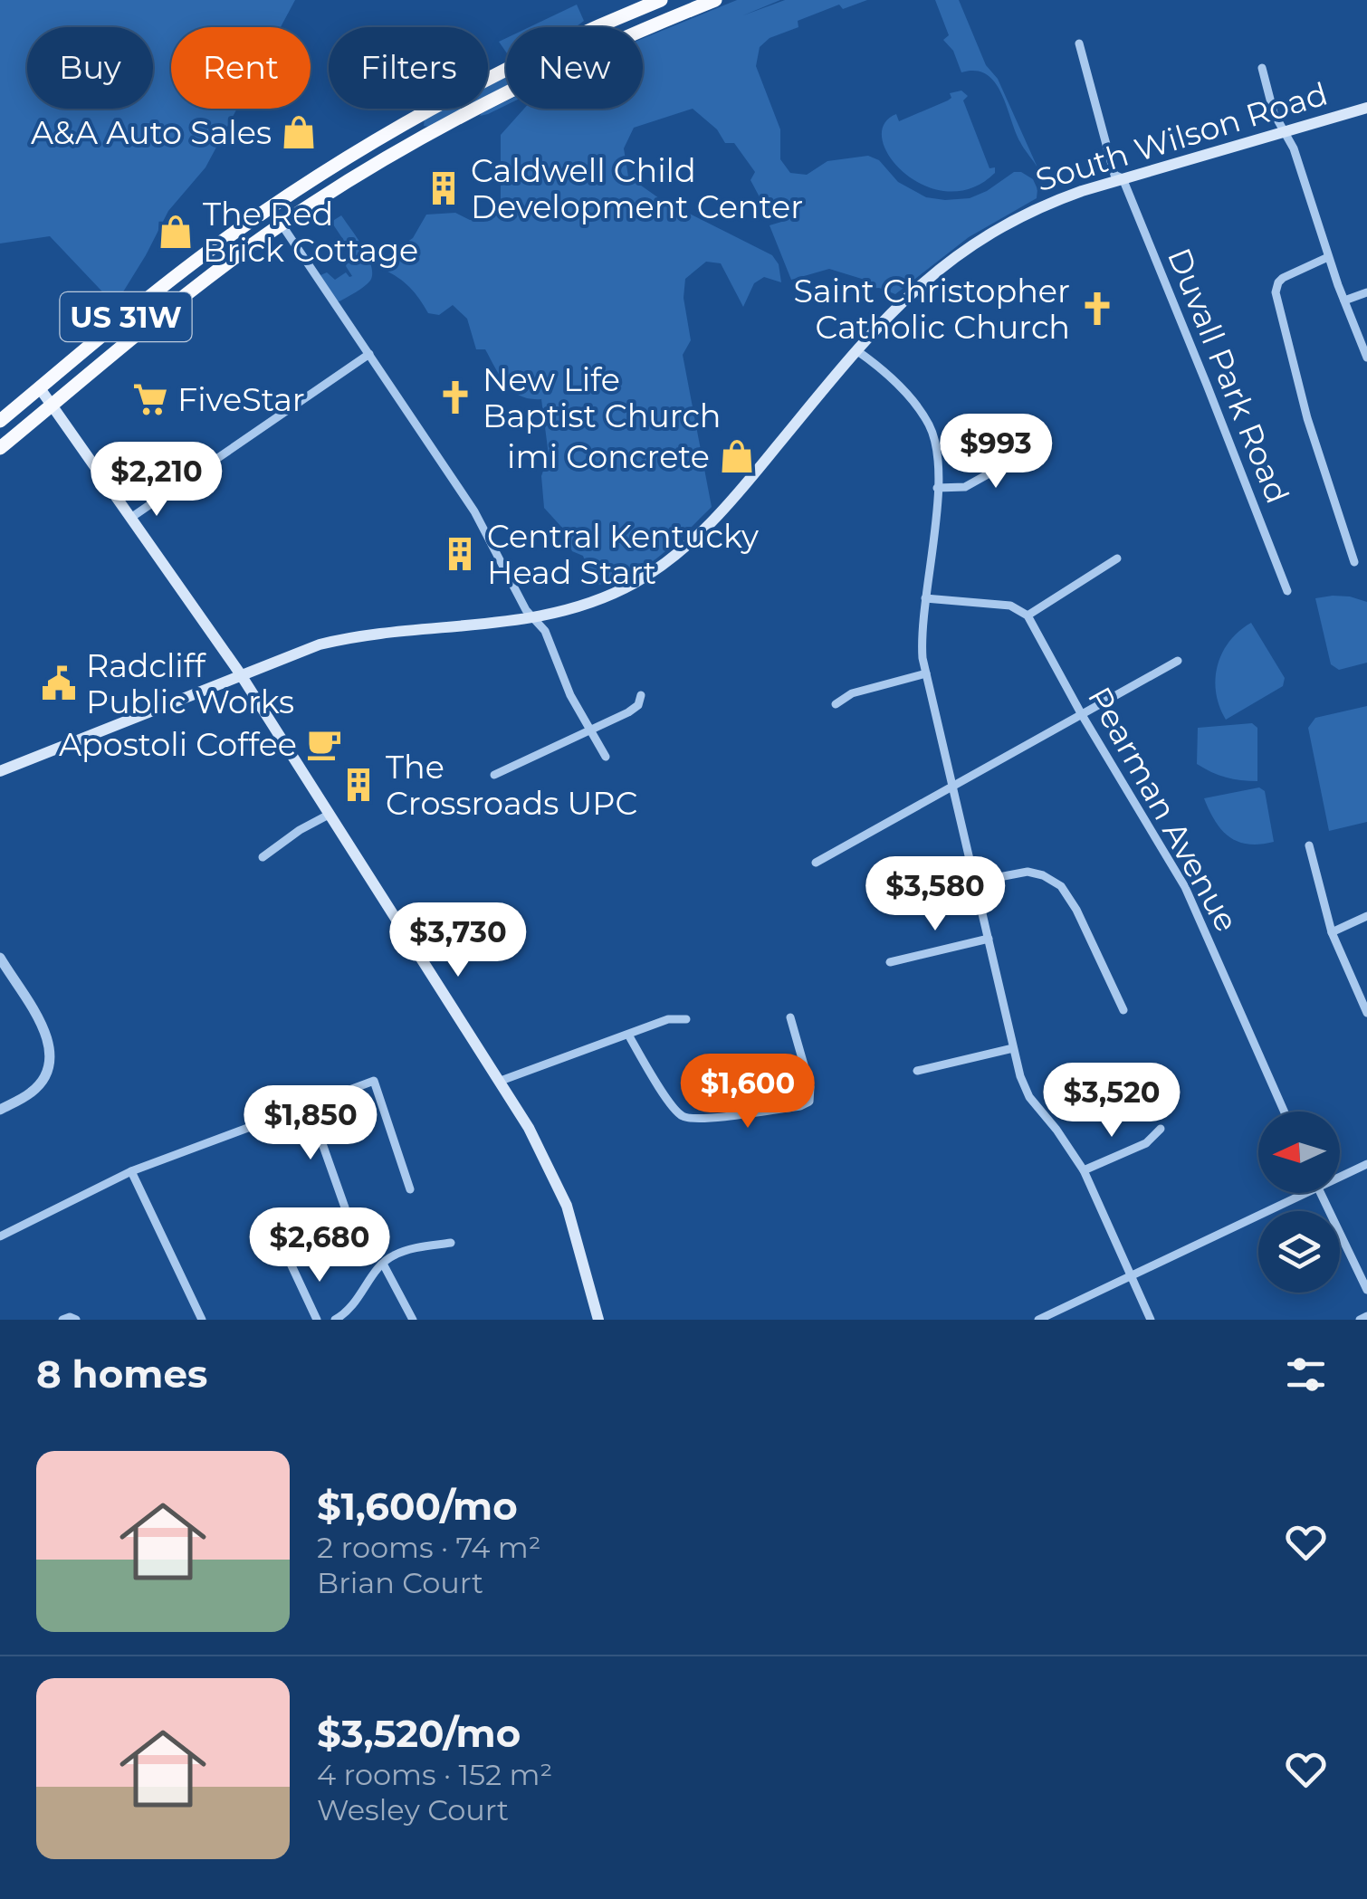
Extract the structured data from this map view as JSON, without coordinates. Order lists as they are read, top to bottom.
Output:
{
  "streets": {
    "highway": ["US 31W"],
    "main road": ["South Wilson Road"],
    "street": ["Duvall Park Road", "Pearman Avenue"]
  },
  "crossings": [
    ["South Wilson Road", "Duvall Park Road"]
  ],
  "places": {
    "shop": ["A&A Auto Sales", "The Red Brick Cottage", "imi Concrete"],
    "building": ["Caldwell Child Development Center", "Central Kentucky Head Start", "The Crossroads UPC"],
    "church": ["Saint Christopher Catholic Church", "New Life Baptist Church"],
    "supermarket": ["FiveStar"],
    "public building": ["Radcliff Public Works"],
    "cafe": ["Apostoli Coffee"]
  },
  "north": "left",
  "page": {
    "chip": [
      "Buy",
      "Rent",
      "Filters",
      "New"
    ],
    "price": [
      "$993",
      "$2,210",
      "$3,580",
      "$3,730",
      "$1,600",
      "$3,520",
      "$1,850",
      "$2,680"
    ],
    "heading": "8 homes",
    "list": [
      {
        "name": "$1,600/mo",
        "note": "2 rooms · 74 m² · Brian Court"
      },
      {
        "name": "$3,520/mo",
        "note": "4 rooms · 152 m² · Wesley Court"
      }
    ]
  }
}
